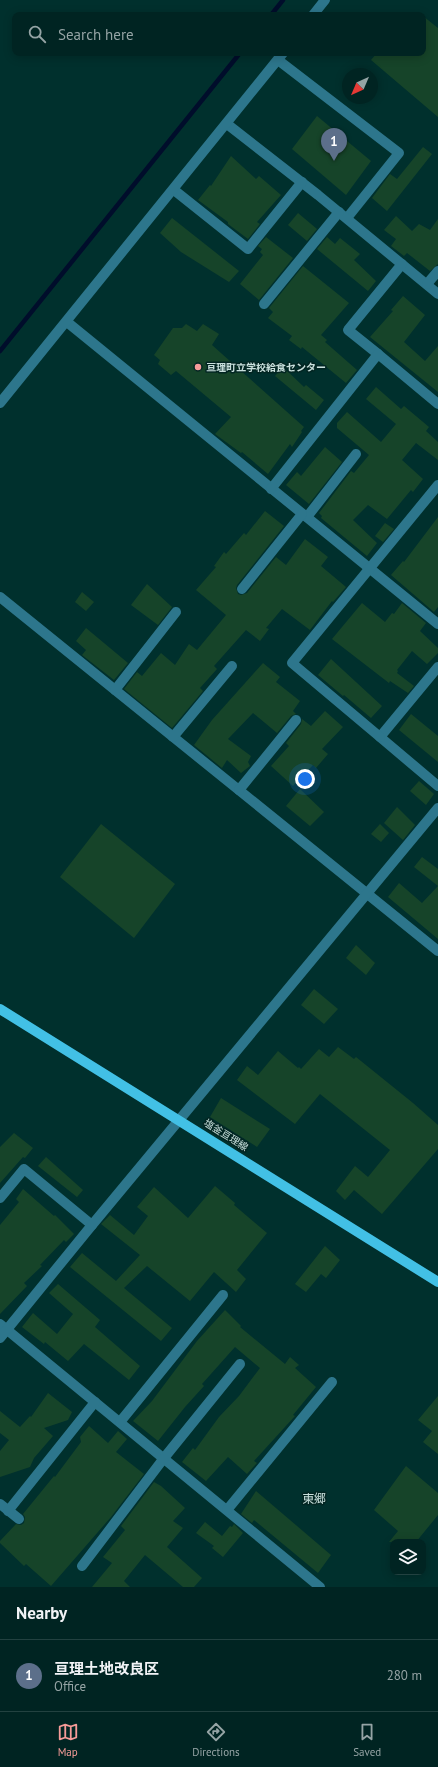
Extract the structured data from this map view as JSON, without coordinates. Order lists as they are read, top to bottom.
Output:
{
  "streets": {
    "main road": ["塩釜亘理線"]
  },
  "districts": ["東郷"],
  "places": ["亘理町立学校給食センター"],
  "north": "bottom left",
  "page": {
    "search": "Search here",
    "pins": "1",
    "heading": "Nearby",
    "list": [
      {
        "mark": "1",
        "name": "亘理土地改良区",
        "note": "Office",
        "value": "280 m"
      }
    ],
    "nav": ["Map", "Directions", "Saved"]
  }
}
